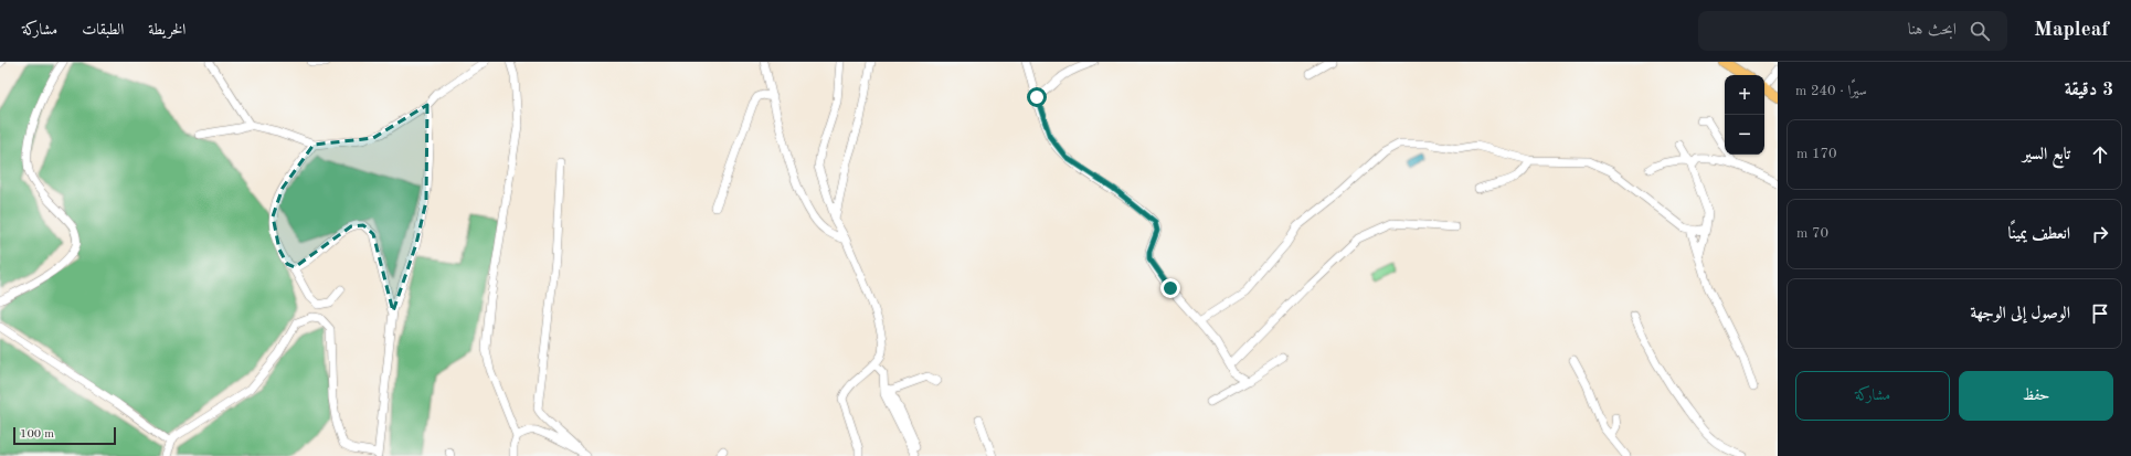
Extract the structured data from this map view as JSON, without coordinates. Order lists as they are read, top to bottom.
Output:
{
  "scale_bar": "100 m",
  "page": {
    "header": "Mapleaf",
    "search": "ابحث هنا",
    "nav": ["الخريطة", "الطبقات", "مشاركة"],
    "heading": ["3 دقيقة", "سيرًا · 240 m"],
    "map_buttons": ["+", "−"],
    "list": [
      ["تابع السير", "170 m"],
      ["انعطف يمينًا", "70 m"],
      "الوصول إلى الوجهة"
    ],
    "buttons": ["حفظ", "مشاركة"],
    "scale": "100 m"
  }
}
